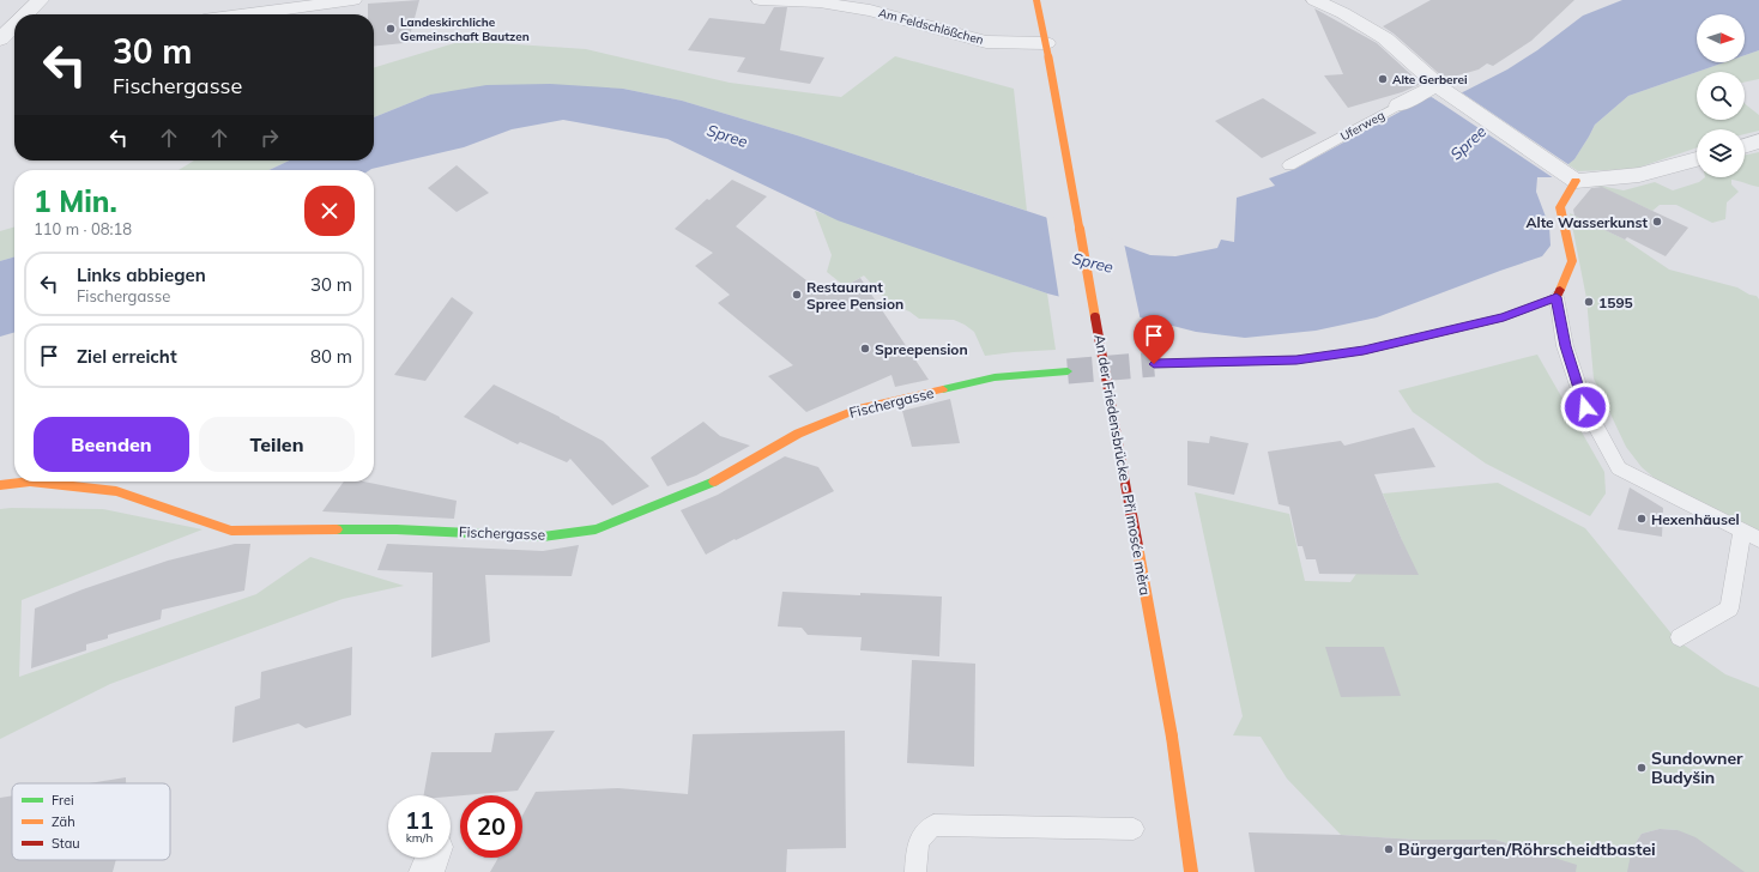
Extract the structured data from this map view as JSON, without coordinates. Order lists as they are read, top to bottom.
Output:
{
  "streets": {
    "street": [
      "Am Feldschlößchen",
      "Uferweg",
      "Fischergasse",
      "An der Friedensbrücke - Při mosće měra"
    ]
  },
  "crossings": [
    ["Am Feldschlößchen", "An der Friedensbrücke - Při mosće měra"]
  ],
  "water": ["Spree"],
  "places": [
    "Landeskirchliche Gemeinschaft Bautzen",
    "Alte Gerberei",
    "Alte Wasserkunst",
    "Restaurant Spree Pension",
    "1595",
    "Spreepension",
    "Hexenhäusel",
    "Sundowner Budyšin",
    "Bürgergarten/Röhrscheidtbastei"
  ],
  "legend": ["Frei", "Zäh", "Stau"],
  "north": "right",
  "page": {
    "turn": ["30 m", "Fischergasse"],
    "heading": ["1 Min.", "110 m · 08:18"],
    "list": [
      {
        "name": "Links abbiegen",
        "note": "Fischergasse",
        "value": "30 m"
      },
      {
        "name": "Ziel erreicht",
        "value": "80 m"
      }
    ],
    "buttons": ["Beenden", "Teilen"],
    "speed": "11 km/h",
    "limit": "20"
  }
}
